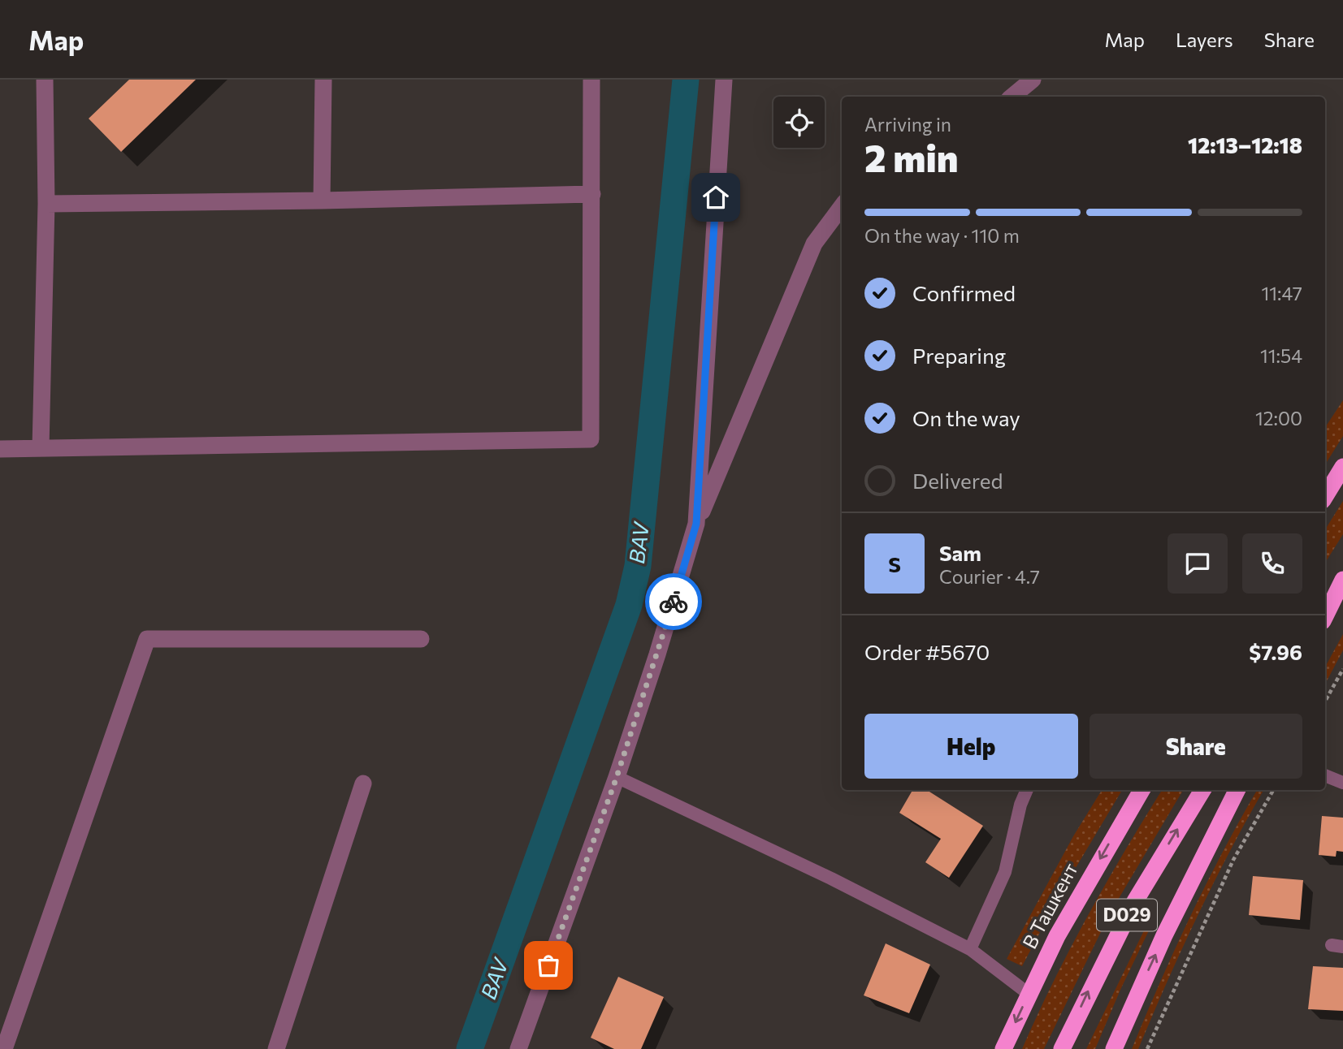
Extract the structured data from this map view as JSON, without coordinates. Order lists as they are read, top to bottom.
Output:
{
  "streets": {
    "highway": ["В Ташкент", "D029"]
  },
  "water": ["BAV"],
  "page": {
    "header": "Map",
    "nav": ["Map", "Layers", "Share"],
    "heading": ["2 min", "Arriving in", "12:13–12:18"],
    "panel": [
      "Sam",
      "Courier · 4.7",
      "Order #5670",
      "$7.96"
    ],
    "bar": "On the way · 110 m",
    "list": [
      ["Confirmed", "11:47"],
      ["Preparing", "11:54"],
      ["On the way", "12:00"],
      "Delivered"
    ],
    "round": "S",
    "buttons": ["Help", "Share"]
  }
}
